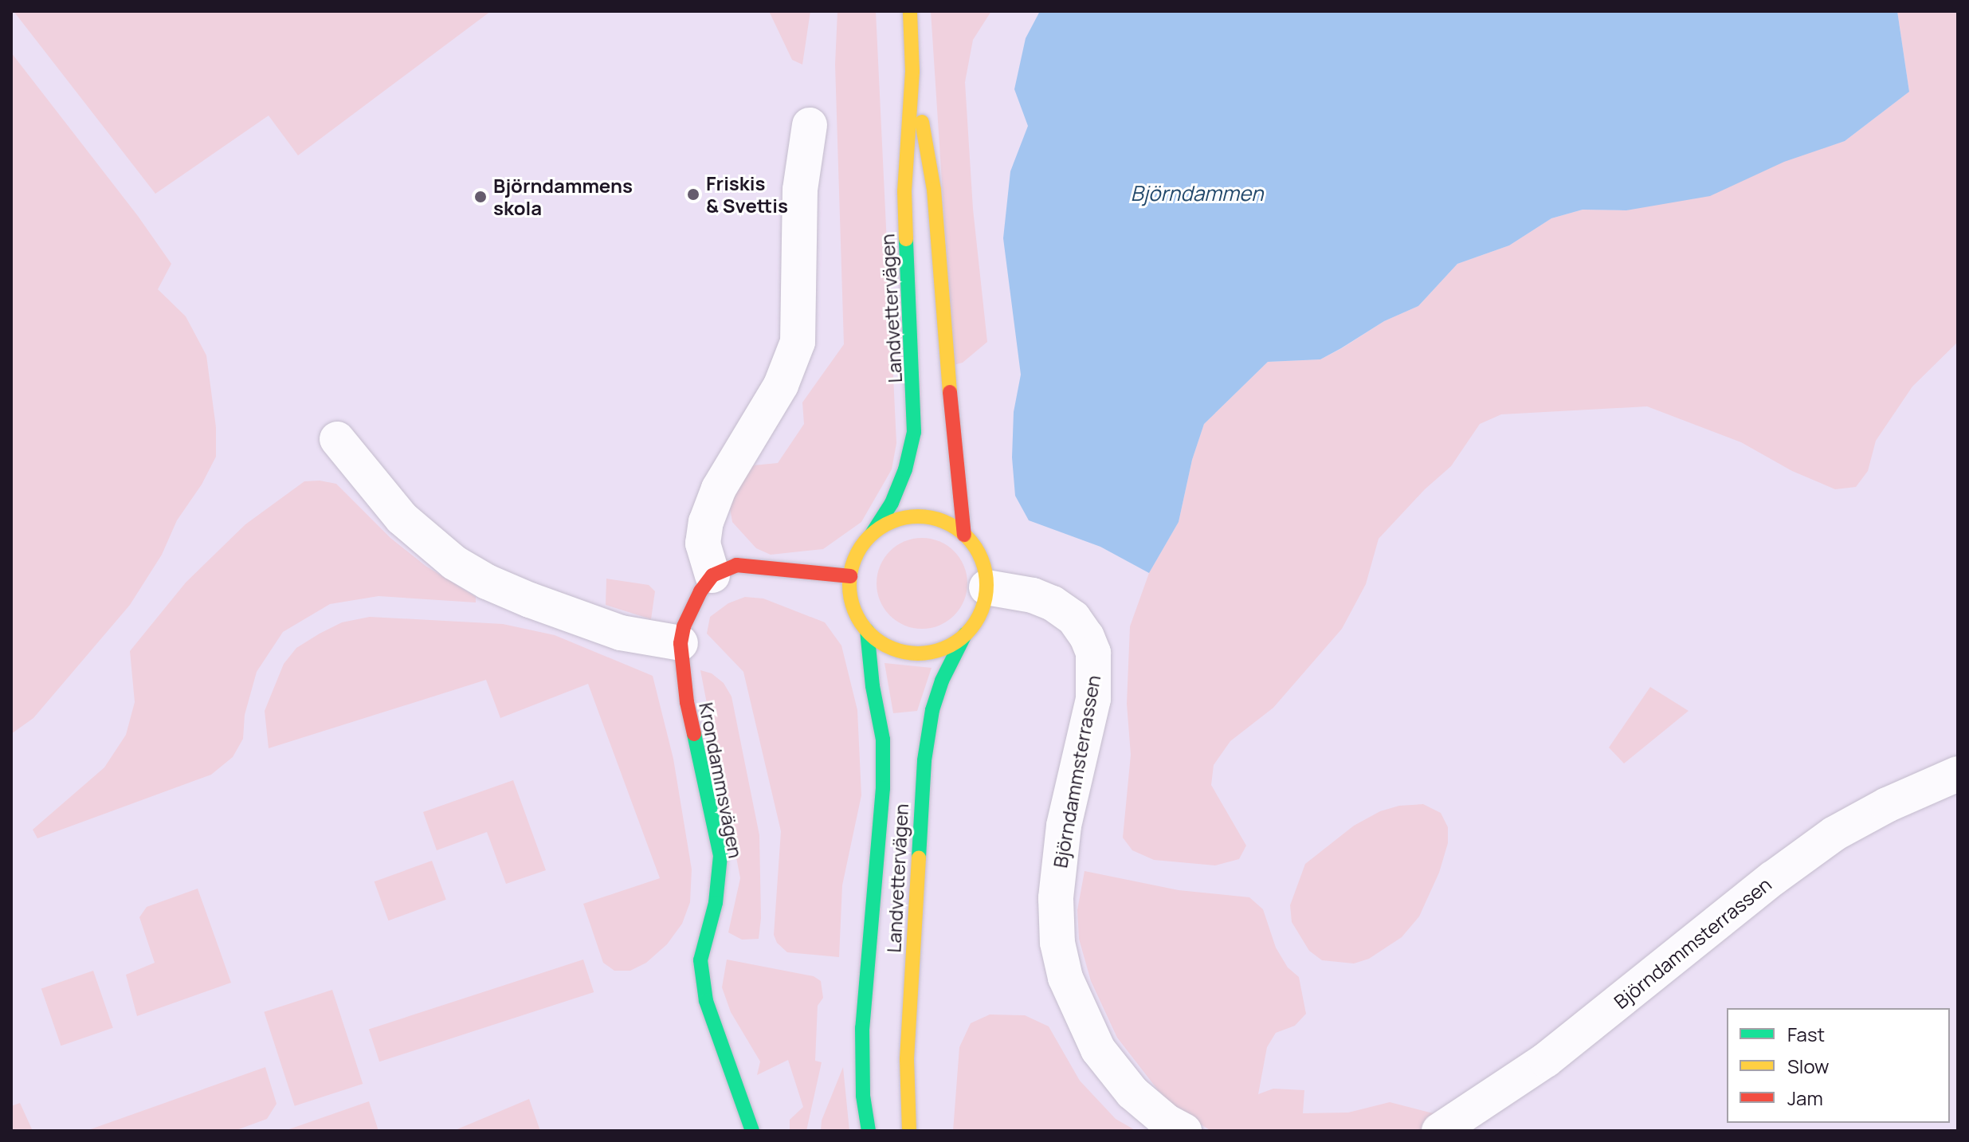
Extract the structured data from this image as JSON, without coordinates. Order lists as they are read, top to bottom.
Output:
{
  "streets": {
    "street": ["Landvettervägen", "Björndammsterrassen", "Krondammsvägen"]
  },
  "crossings": [
    ["Landvettervägen", "Björndammsterrassen"]
  ],
  "water": ["Björndammen"],
  "places": ["Friskis & Svettis", "Björndammens skola"],
  "legend": ["Fast", "Slow", "Jam"]
}
